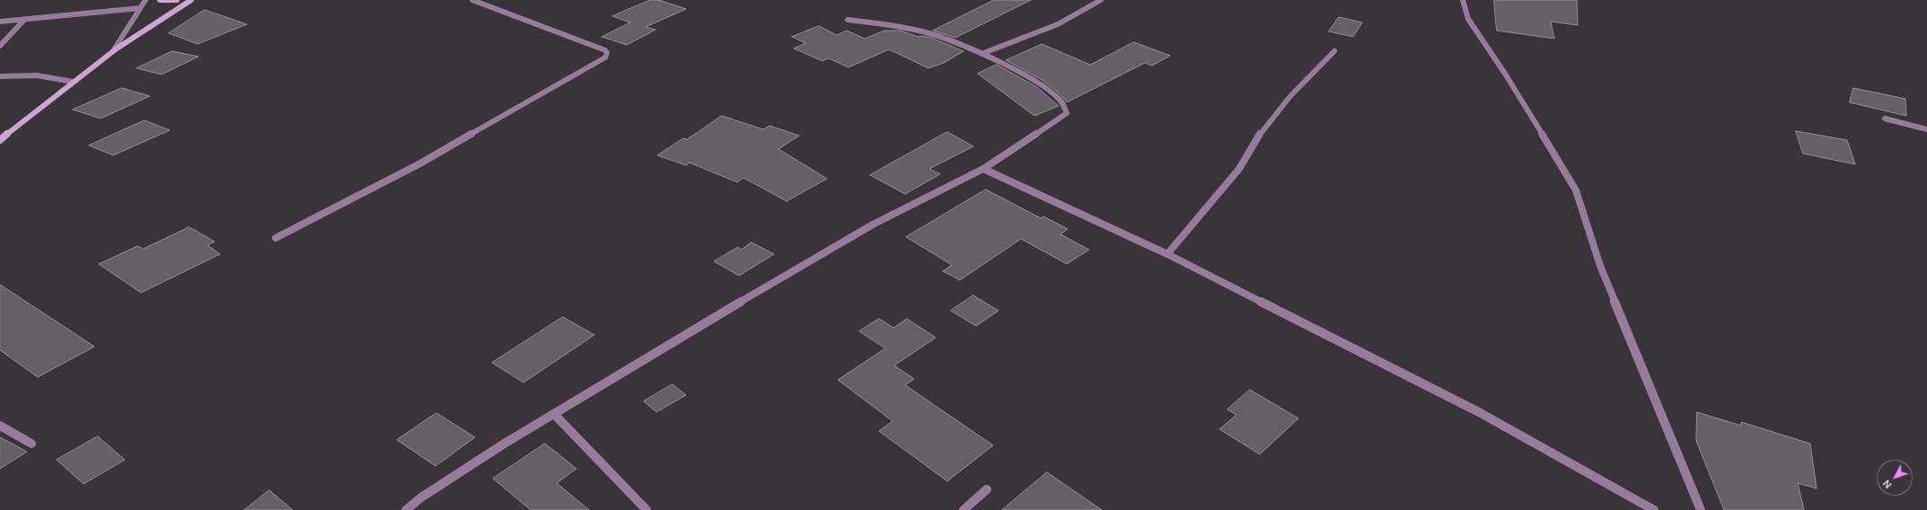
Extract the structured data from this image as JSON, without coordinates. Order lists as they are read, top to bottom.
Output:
{
  "north": "bottom left"
}
